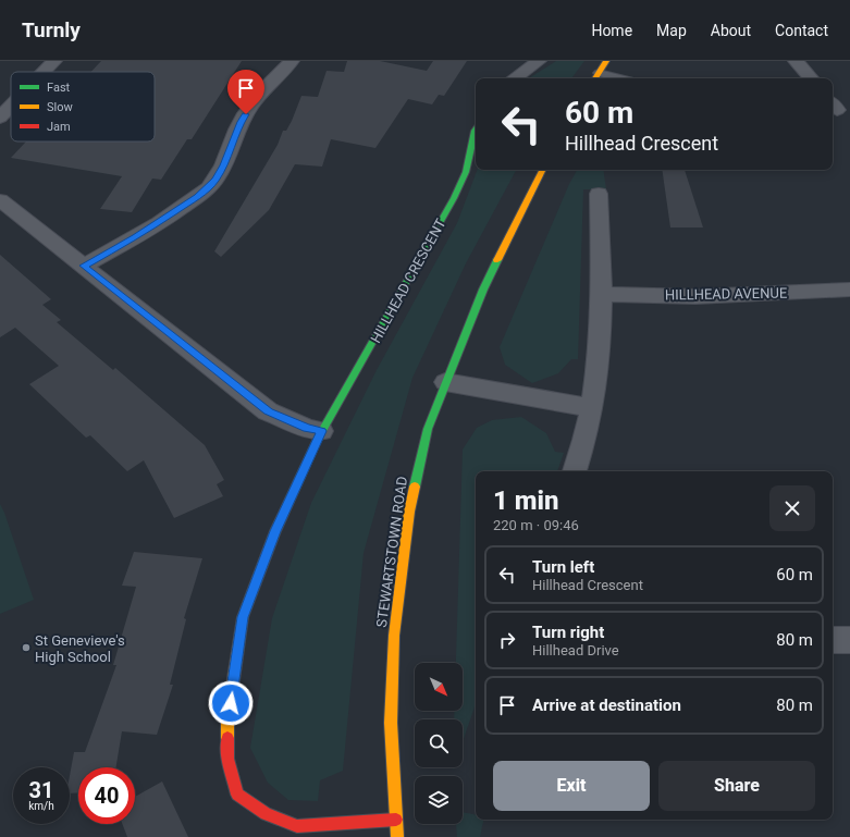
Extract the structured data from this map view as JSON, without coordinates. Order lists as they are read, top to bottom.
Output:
{
  "streets": {
    "street": ["HILLHEAD CRESCENT", "HILLHEAD AVENUE", "STEWARTSTOWN ROAD"]
  },
  "crossings": [
    ["HILLHEAD CRESCENT", "STEWARTSTOWN ROAD"]
  ],
  "places": ["St Genevieve's High School"],
  "legend": ["Fast", "Slow", "Jam"],
  "north": "bottom right",
  "page": {
    "header": "Turnly",
    "nav": [
      "Home",
      "Map",
      "About",
      "Contact"
    ],
    "turn": ["60 m", "Hillhead Crescent"],
    "heading": ["1 min", "220 m · 09:46"],
    "list": [
      {
        "name": "Turn left",
        "note": "Hillhead Crescent",
        "value": "60 m"
      },
      {
        "name": "Turn right",
        "note": "Hillhead Drive",
        "value": "80 m"
      },
      {
        "name": "Arrive at destination",
        "value": "80 m"
      }
    ],
    "buttons": ["Exit", "Share"],
    "speed": "31 km/h",
    "limit": "40"
  }
}
